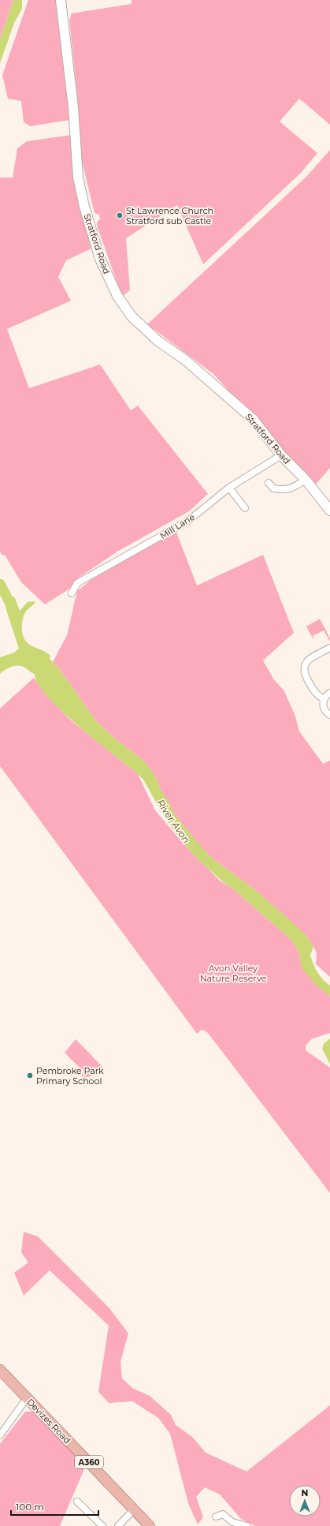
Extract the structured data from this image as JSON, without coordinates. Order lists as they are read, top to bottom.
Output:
{
  "streets": {
    "main road": ["Devizes Road", "A360"],
    "street": ["Stratford Road", "Mill Lane"]
  },
  "crossings": [
    ["Stratford Road", "Mill Lane"]
  ],
  "water": ["River Avon"],
  "parks": ["Avon Valley Nature Reserve"],
  "places": ["St Lawrence Church Stratford sub Castle", "Pembroke Park Primary School"],
  "scale_bar": "100 m",
  "north": "top"
}
